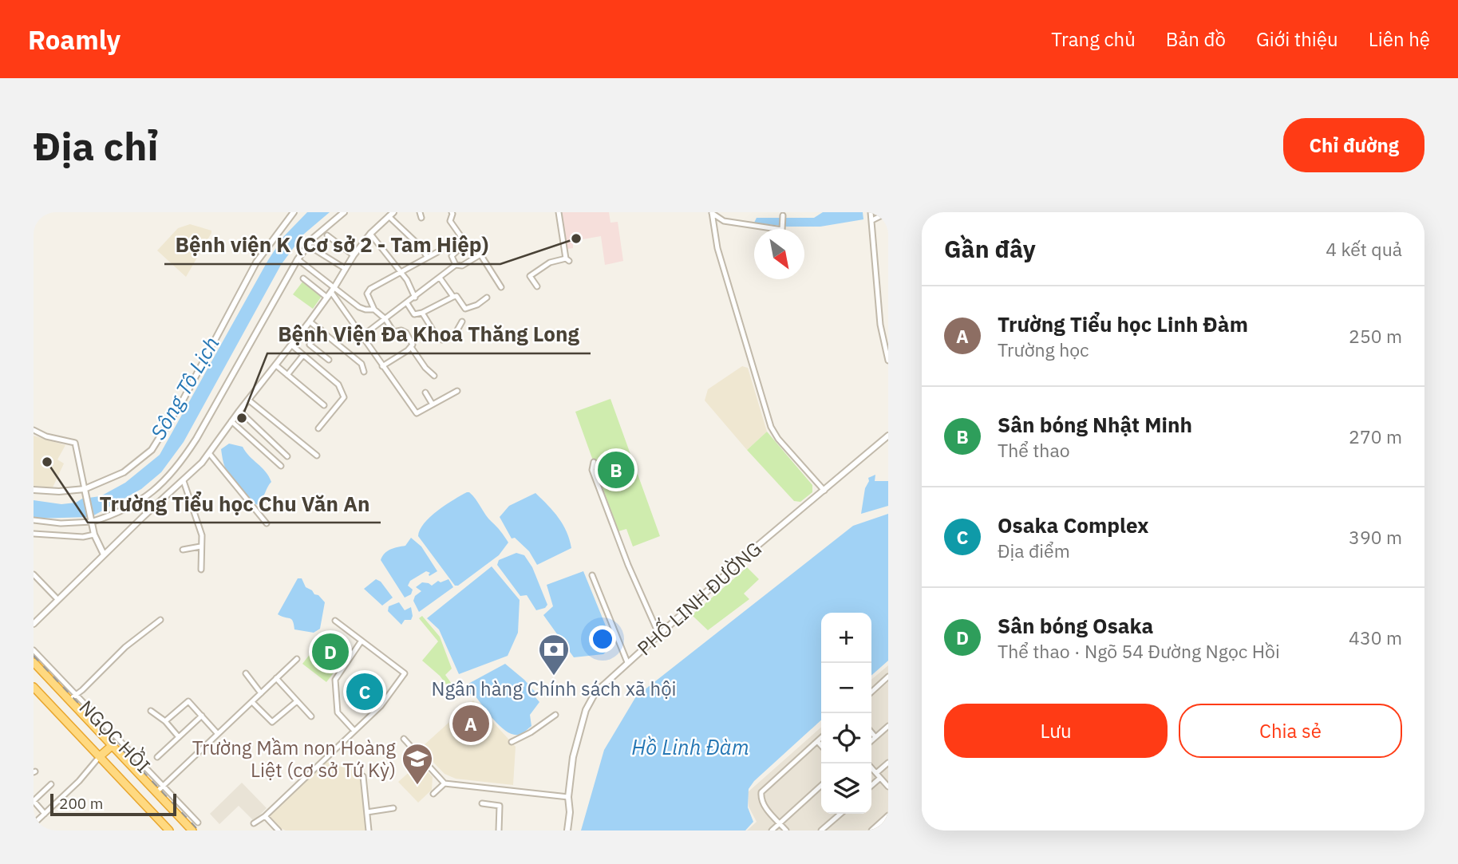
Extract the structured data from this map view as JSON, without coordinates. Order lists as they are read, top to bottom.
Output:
{
  "streets": {
    "street": ["PHỐ LINH ĐƯỜNG", "NGỌC HỒI"]
  },
  "water": ["Sông Tô Lịch", "Hồ Linh Đàm"],
  "places": {
    "other": ["Bệnh viện K (Cơ sở 2 - Tam Hiệp)", "Bệnh Viện Đa Khoa Thăng Long", "Trường Tiểu học Chu Văn An"],
    "bank": ["Ngân hàng Chính sách xã hội"],
    "school or university": ["Trường Mầm non Hoàng Liệt (cơ sở Tứ Kỳ)"]
  },
  "scale_bar": "200 m",
  "north": "bottom right",
  "page": {
    "header": "Roamly",
    "nav": [
      "Trang chủ",
      "Bản đồ",
      "Giới thiệu",
      "Liên hệ"
    ],
    "buttons": [
      "Chỉ đường",
      ["Lưu", "Chia sẻ"]
    ],
    "title": "Địa chỉ",
    "heading": ["Gần đây", "4 kết quả"],
    "list": [
      {
        "mark": "A",
        "name": "Trường Tiểu học Linh Đàm",
        "note": "Trường học",
        "value": "250 m"
      },
      {
        "mark": "B",
        "name": "Sân bóng Nhật Minh",
        "note": "Thể thao",
        "value": "270 m"
      },
      {
        "mark": "C",
        "name": "Osaka Complex",
        "note": "Địa điểm",
        "value": "390 m"
      },
      {
        "mark": "D",
        "name": "Sân bóng Osaka",
        "note": "Thể thao · Ngõ 54 Đường Ngọc Hồi",
        "value": "430 m"
      }
    ],
    "pins": [
      "B",
      "D",
      "C",
      "A"
    ],
    "map_buttons": ["+", "−"],
    "scale": "200 m"
  }
}
